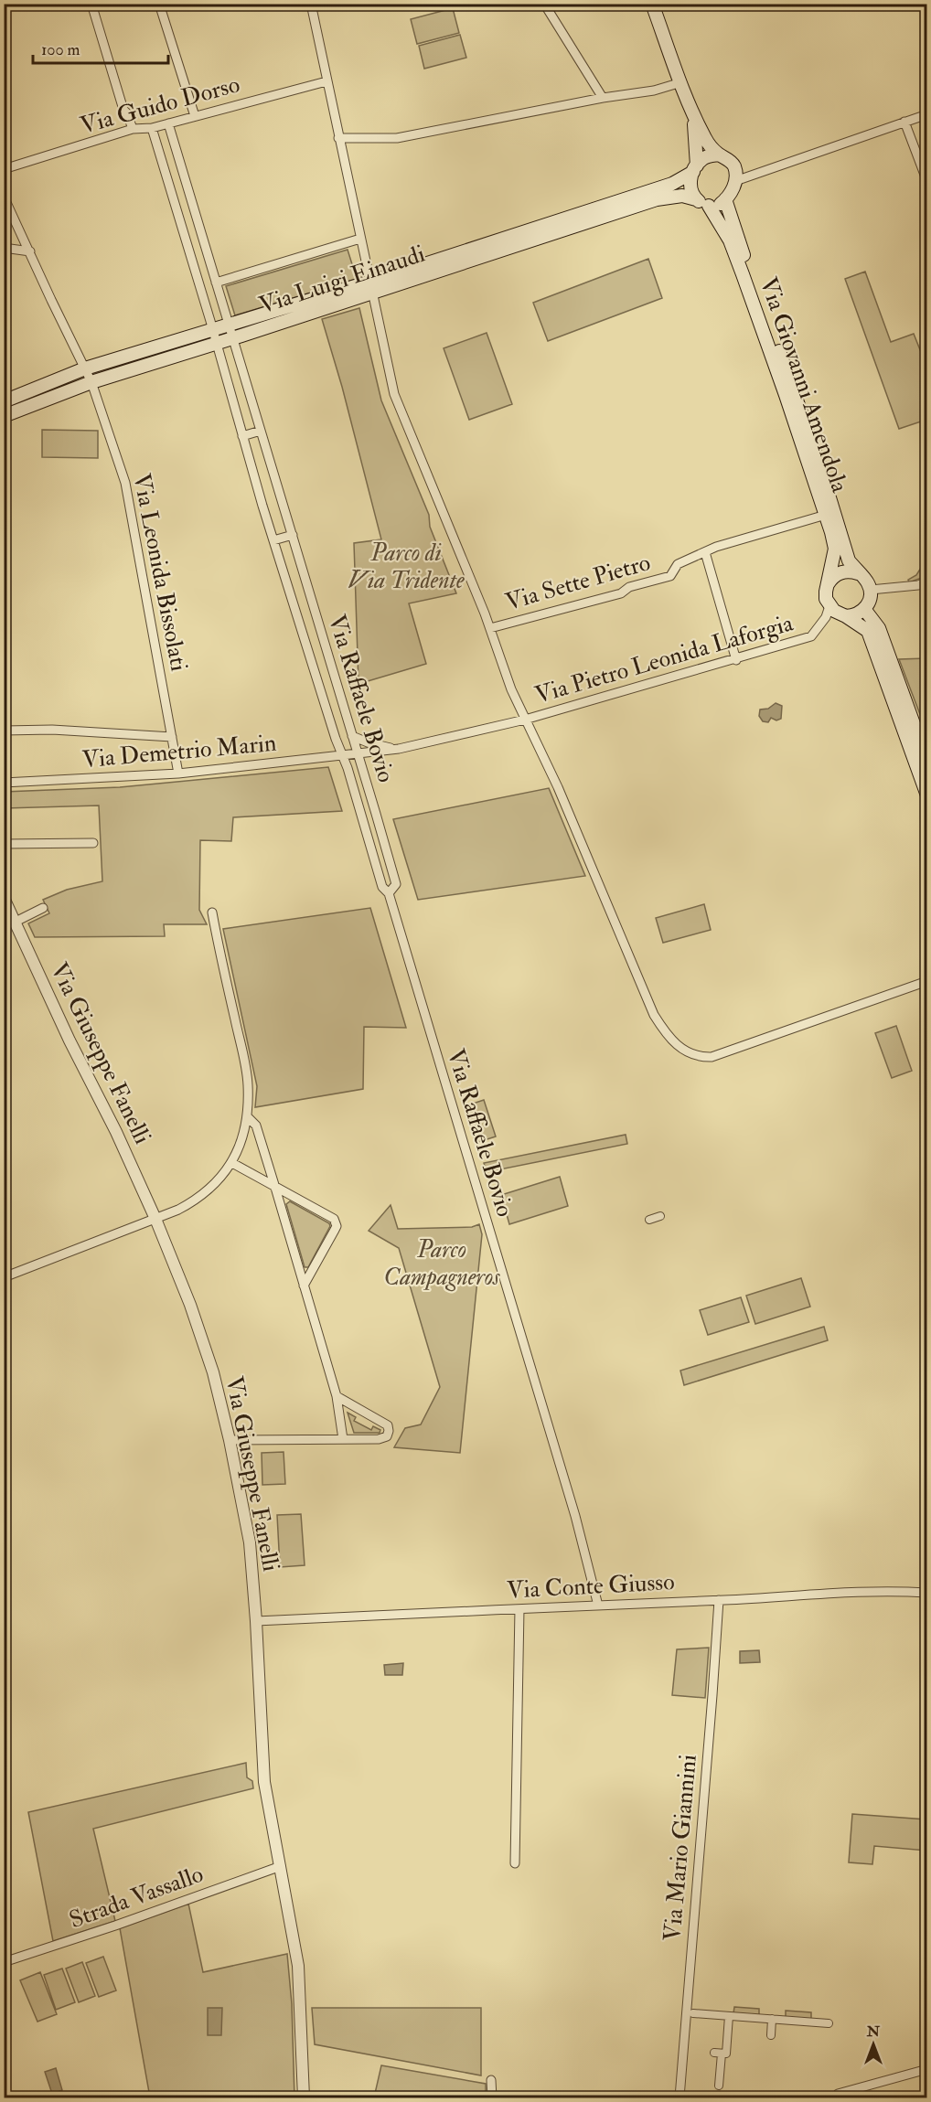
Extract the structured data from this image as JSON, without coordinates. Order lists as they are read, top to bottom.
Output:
{
  "streets": {
    "main road": ["Via Luigi Einaudi", "Via Giovanni Amendola"],
    "street": [
      "Via Guido Dorso",
      "Via Leonida Bissolati",
      "Via Sette Pietro",
      "Via Pietro Leonida Laforgia",
      "Via Raffaele Bovio",
      "Via Demetrio Marin",
      "Via Giuseppe Fanelli",
      "Via Conte Giusso",
      "Via Mario Giannini",
      "Strada Vassallo"
    ]
  },
  "crossings": [
    ["Via Guido Dorso", "Via Raffaele Bovio"],
    ["Via Luigi Einaudi", "Via Giovanni Amendola"],
    ["Via Luigi Einaudi", "Via Leonida Bissolati"],
    ["Via Luigi Einaudi", "Via Raffaele Bovio"],
    ["Via Giovanni Amendola", "Via Sette Pietro"],
    ["Via Giovanni Amendola", "Via Pietro Leonida Laforgia"],
    ["Via Leonida Bissolati", "Via Demetrio Marin"],
    ["Via Pietro Leonida Laforgia", "Via Demetrio Marin"],
    ["Via Raffaele Bovio", "Via Demetrio Marin"],
    ["Via Raffaele Bovio", "Via Conte Giusso"],
    ["Via Giuseppe Fanelli", "Via Conte Giusso"],
    ["Via Giuseppe Fanelli", "Strada Vassallo"],
    ["Via Conte Giusso", "Via Mario Giannini"]
  ],
  "parks": ["Parco di Via Tridente", "Parco Campagneros"],
  "scale_bar": "100 m",
  "north": "top"
}
